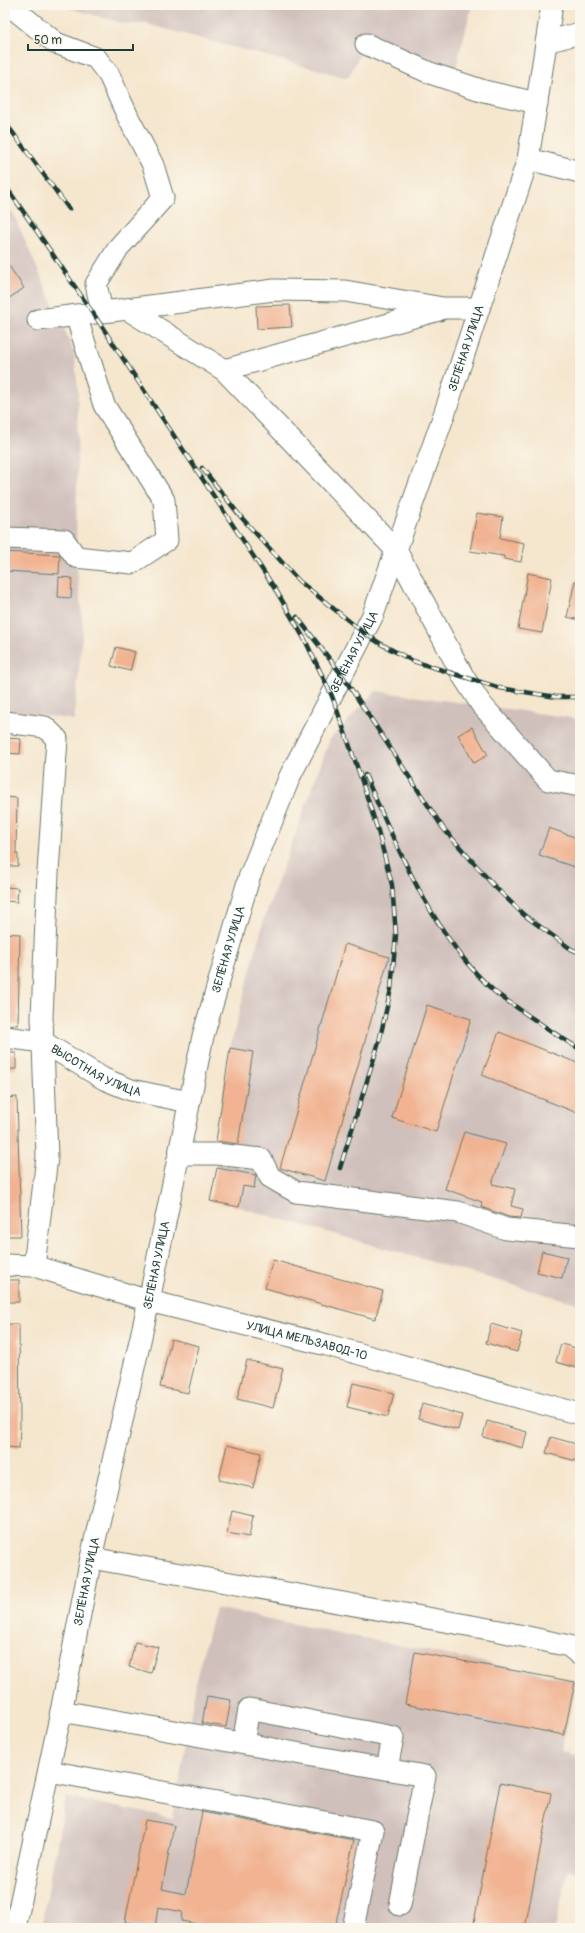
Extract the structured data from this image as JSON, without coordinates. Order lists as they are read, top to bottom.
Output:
{
  "streets": {
    "street": ["ЗЕЛЁНАЯ УЛИЦА", "ВЫСОТНАЯ УЛИЦА", "УЛИЦА МЕЛЬЗАВОД-10"]
  },
  "crossings": [
    ["ЗЕЛЁНАЯ УЛИЦА", "ВЫСОТНАЯ УЛИЦА"],
    ["ЗЕЛЁНАЯ УЛИЦА", "УЛИЦА МЕЛЬЗАВОД-10"]
  ],
  "scale_bar": "50 m"
}
